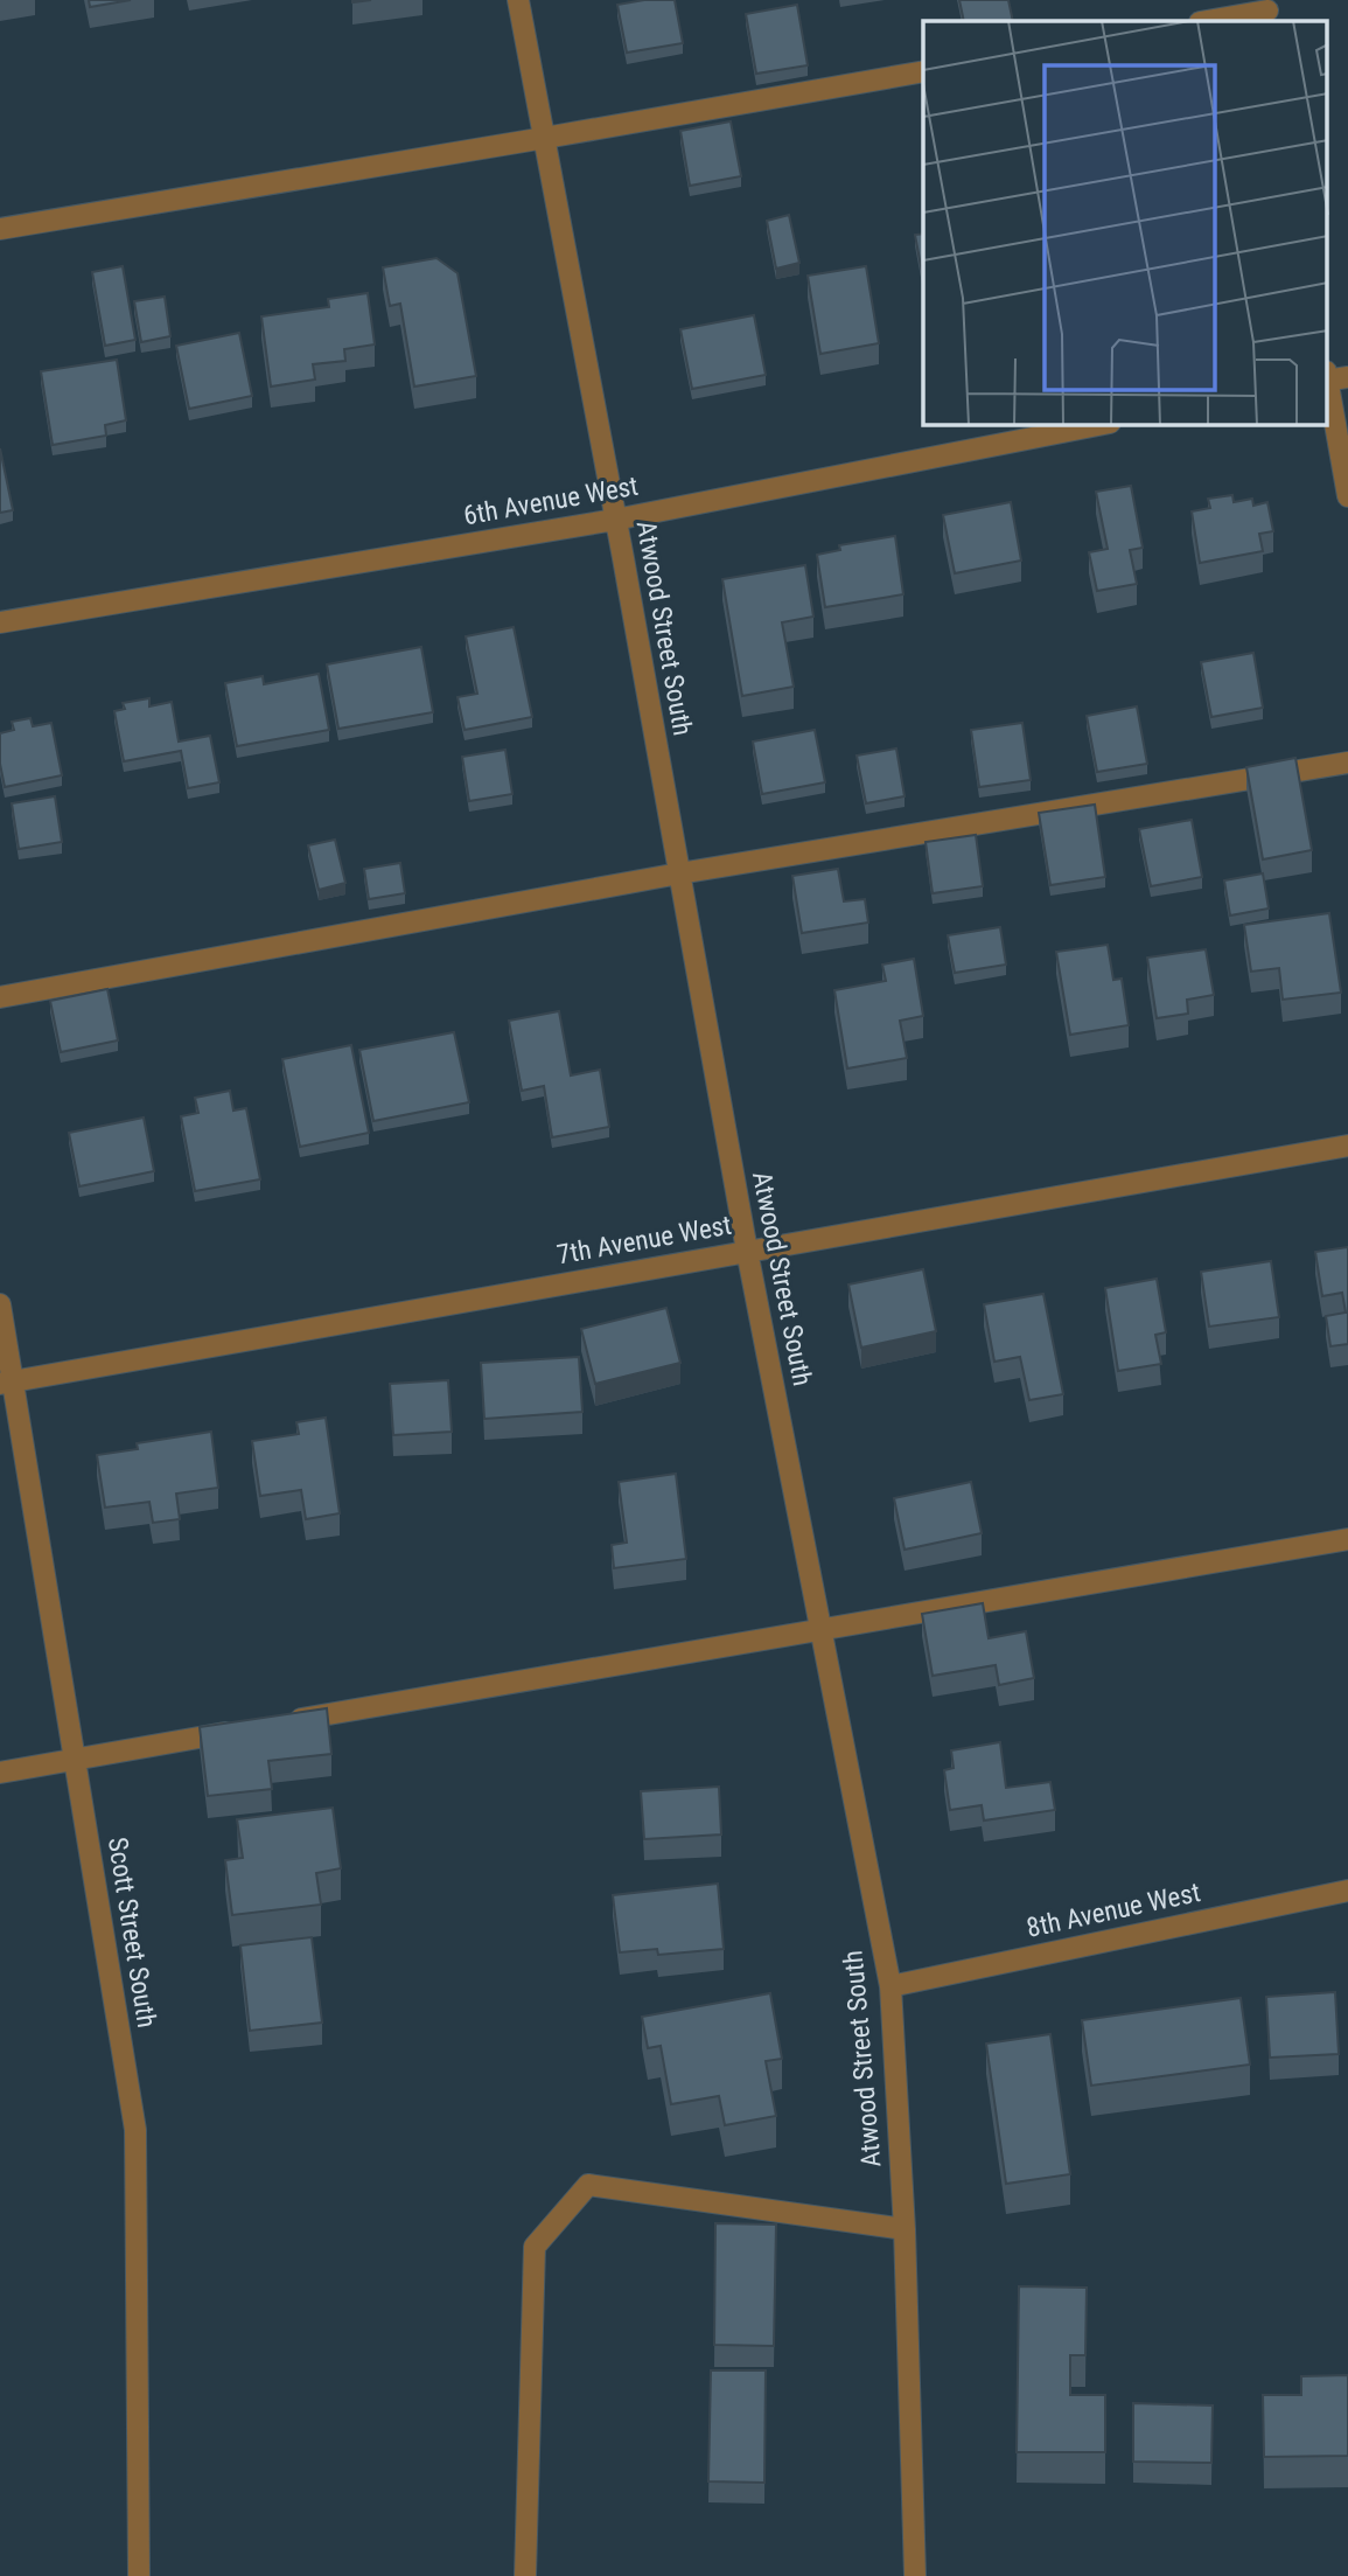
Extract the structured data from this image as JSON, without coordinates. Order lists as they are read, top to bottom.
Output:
{
  "streets": {
    "street": [
      "6th Avenue West",
      "Atwood Street South",
      "7th Avenue West",
      "8th Avenue West",
      "Scott Street South"
    ]
  },
  "crossings": [
    ["6th Avenue West", "Atwood Street South"],
    ["Atwood Street South", "7th Avenue West"],
    ["Atwood Street South", "8th Avenue West"],
    ["7th Avenue West", "Scott Street South"]
  ]
}
